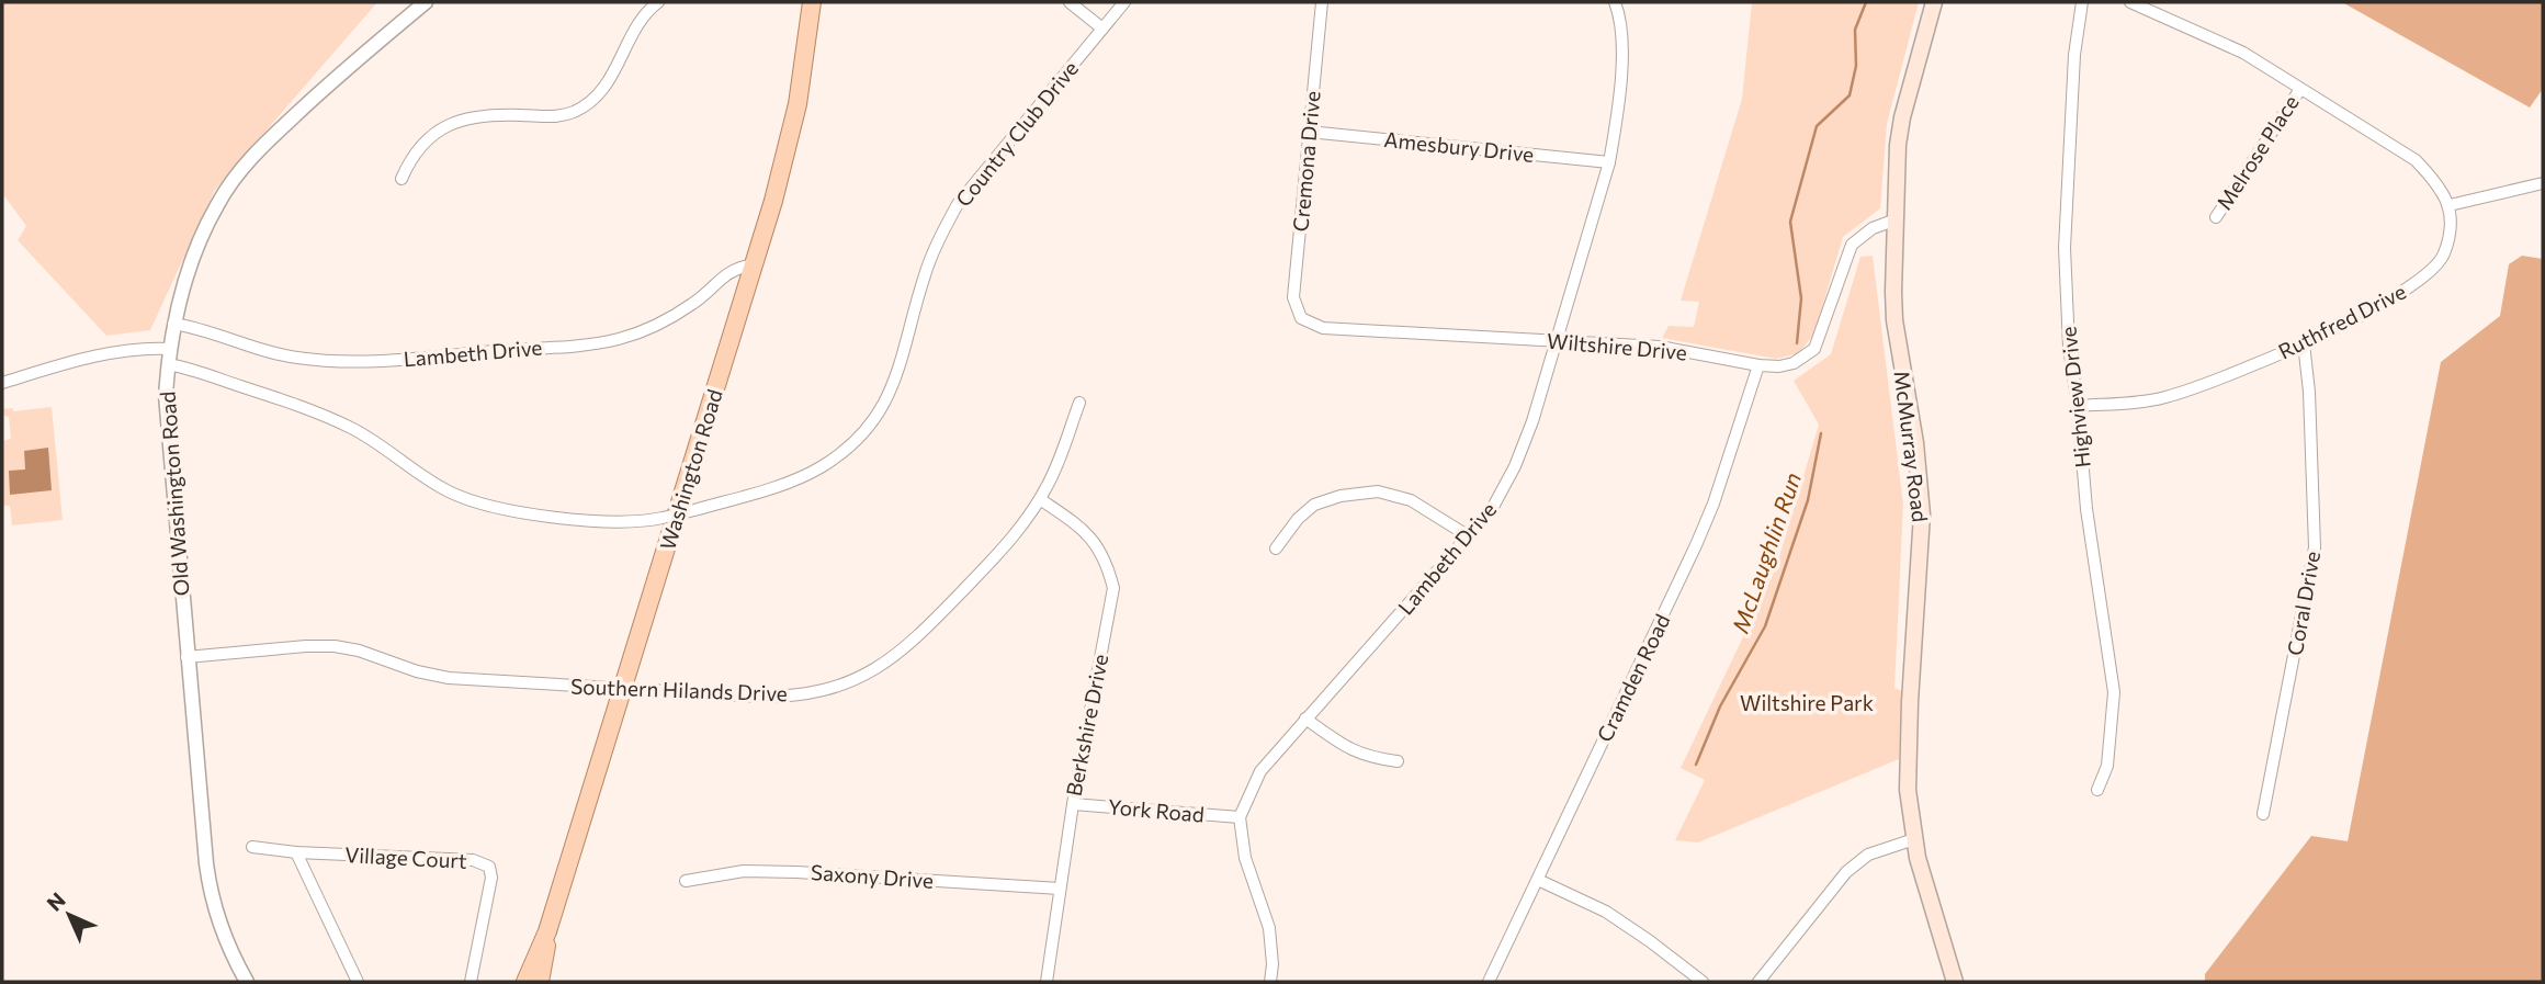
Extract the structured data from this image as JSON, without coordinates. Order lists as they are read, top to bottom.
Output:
{
  "streets": {
    "main road": ["McMurray Road", "Washington Road"],
    "street": [
      "Country Club Drive",
      "Amesbury Drive",
      "Melrose Place",
      "Cremona Drive",
      "Ruthfred Drive",
      "Wiltshire Drive",
      "Lambeth Drive",
      "Highview Drive",
      "Old Washington Road",
      "Coral Drive",
      "Cramden Road",
      "Southern Hilands Drive",
      "Berkshire Drive",
      "York Road",
      "Village Court",
      "Saxony Drive"
    ]
  },
  "crossings": [
    ["Country Club Drive", "Old Washington Road"],
    ["Amesbury Drive", "Cremona Drive"],
    ["Amesbury Drive", "Lambeth Drive"],
    ["Cremona Drive", "Wiltshire Drive"],
    ["Ruthfred Drive", "Highview Drive"],
    ["Ruthfred Drive", "Coral Drive"],
    ["Wiltshire Drive", "Lambeth Drive"],
    ["Wiltshire Drive", "McMurray Road"],
    ["Wiltshire Drive", "Cramden Road"],
    ["Lambeth Drive", "Washington Road"],
    ["Lambeth Drive", "Old Washington Road"],
    ["Lambeth Drive", "York Road"],
    ["Washington Road", "Southern Hilands Drive"],
    ["Old Washington Road", "Southern Hilands Drive"],
    ["Southern Hilands Drive", "Berkshire Drive"],
    ["Berkshire Drive", "York Road"],
    ["Berkshire Drive", "Saxony Drive"]
  ],
  "water": ["McLaughlin Run"],
  "parks": ["Wiltshire Park"],
  "north": "top left"
}
